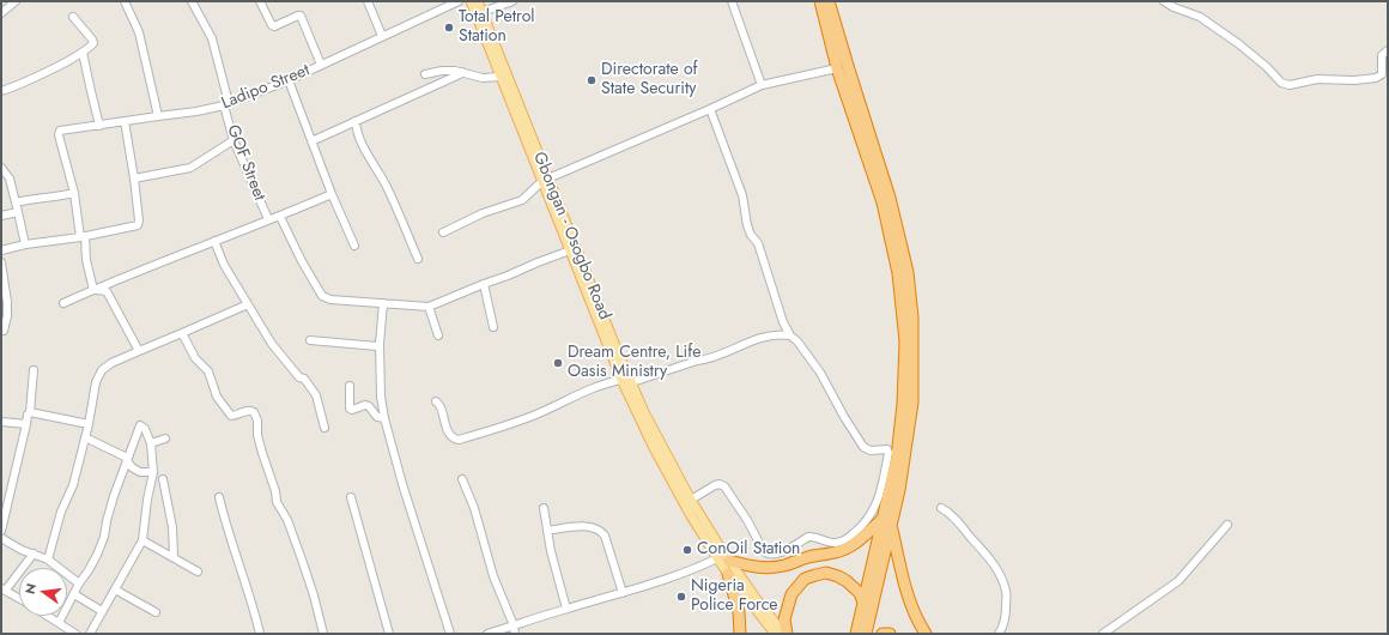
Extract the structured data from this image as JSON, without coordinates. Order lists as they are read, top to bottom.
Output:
{
  "streets": {
    "main road": ["Gbongan - Osogbo Road"],
    "street": ["Ladipo Street", "GOF Street"]
  },
  "crossings": [
    ["Ladipo Street", "GOF Street"]
  ],
  "places": [
    "Total Petrol Station",
    "Directorate of State Security",
    "Dream Centre, Life Oasis Ministry",
    "ConOil Station",
    "Nigeria Police Force"
  ],
  "north": "left"
}
